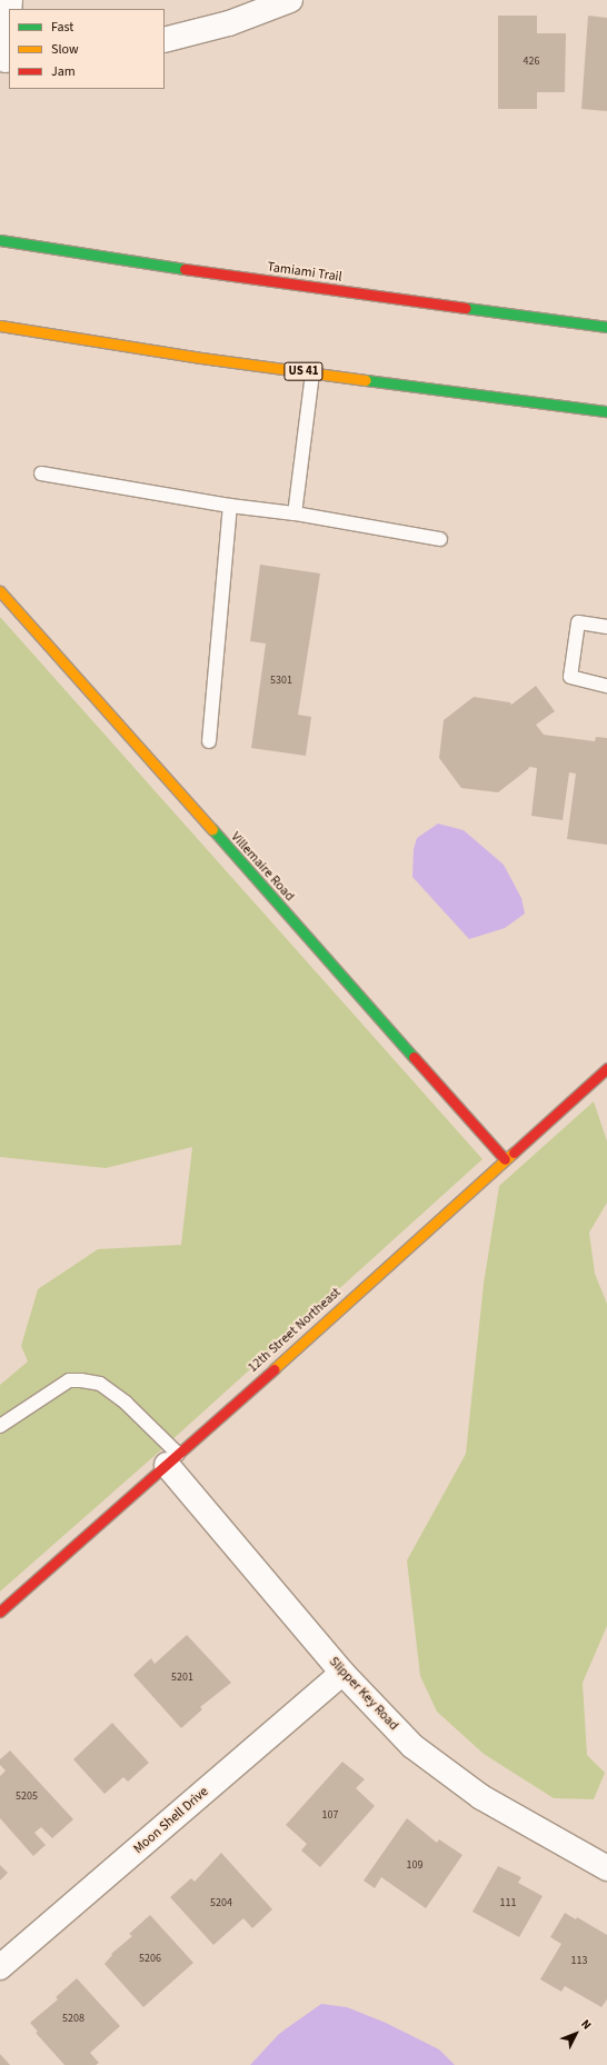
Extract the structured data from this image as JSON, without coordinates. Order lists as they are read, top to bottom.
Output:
{
  "streets": {
    "street": [
      "Tamiami Trail",
      "US 41",
      "Villemaire Road",
      "12th Street Northeast",
      "Slipper Key Road",
      "Moon Shell Drive"
    ]
  },
  "crossings": [
    ["Villemaire Road", "12th Street Northeast"],
    ["12th Street Northeast", "Slipper Key Road"],
    ["Slipper Key Road", "Moon Shell Drive"]
  ],
  "house_numbers": [
    "426",
    "5301",
    "5201",
    "5205",
    "107",
    "109",
    "5204",
    "111",
    "5206",
    "113",
    "5208"
  ],
  "legend": ["Fast", "Slow", "Jam"],
  "north": "top right"
}
